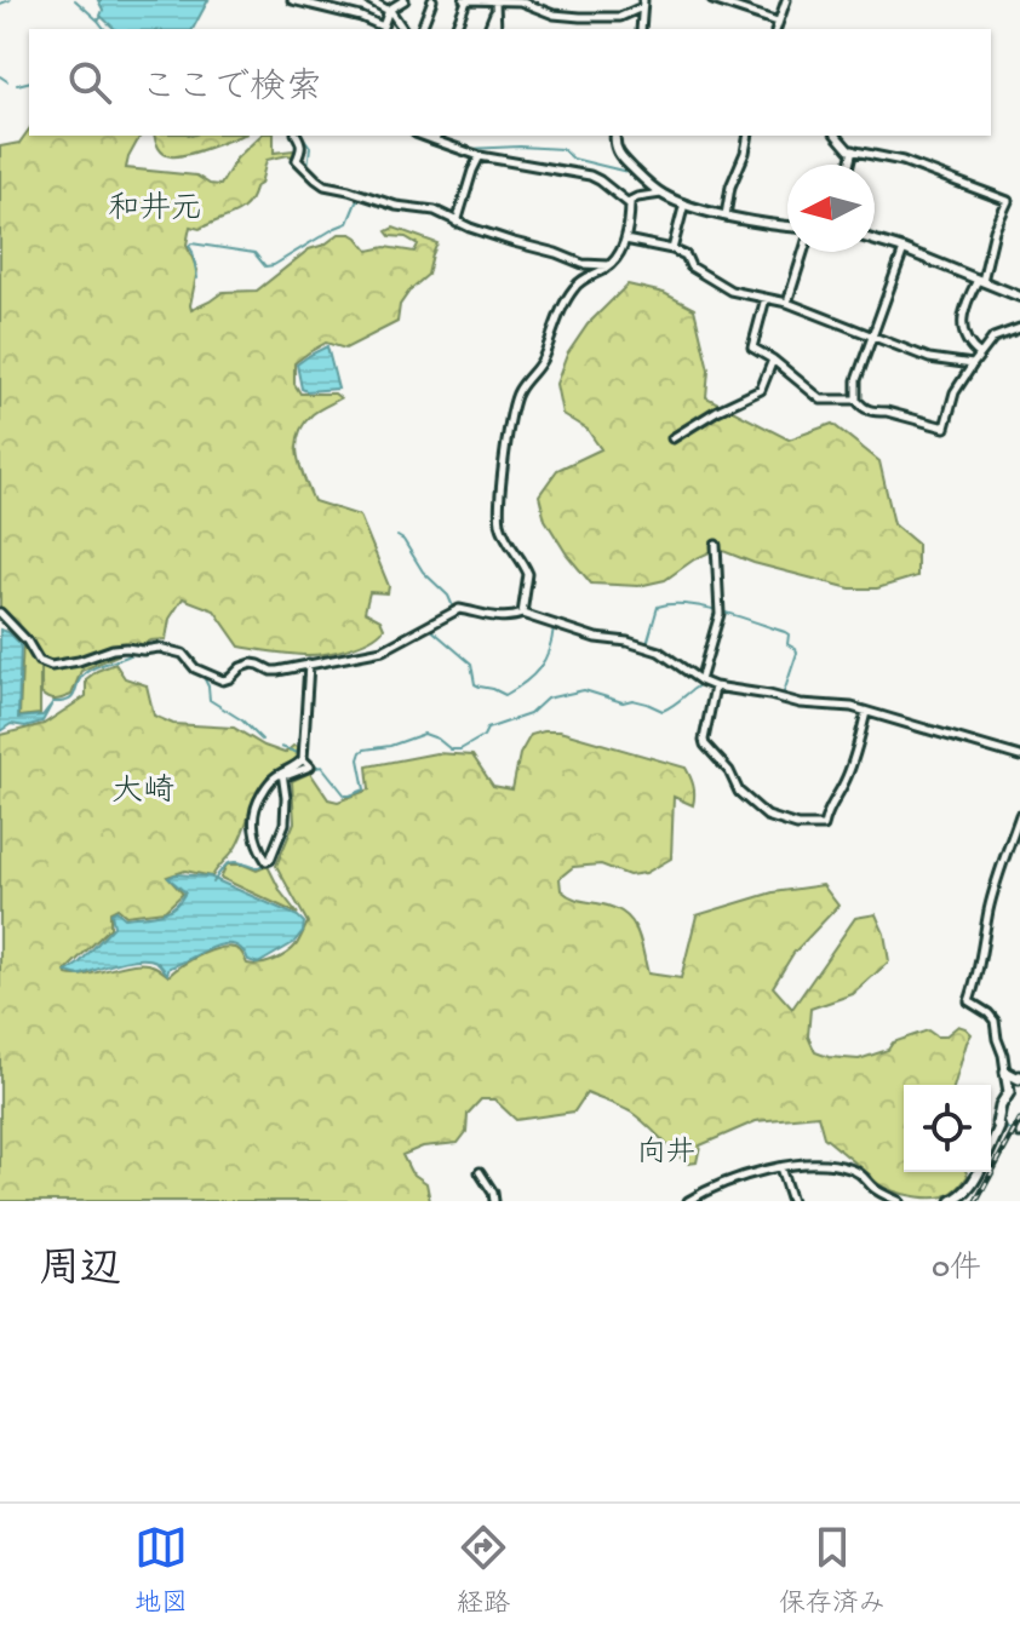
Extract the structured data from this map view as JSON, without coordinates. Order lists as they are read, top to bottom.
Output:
{
  "districts": ["和井元", "大崎", "向井"],
  "north": "left",
  "page": {
    "search": "ここで検索",
    "heading": ["周辺", "0件"],
    "nav": ["地図", "経路", "保存済み"]
  }
}
